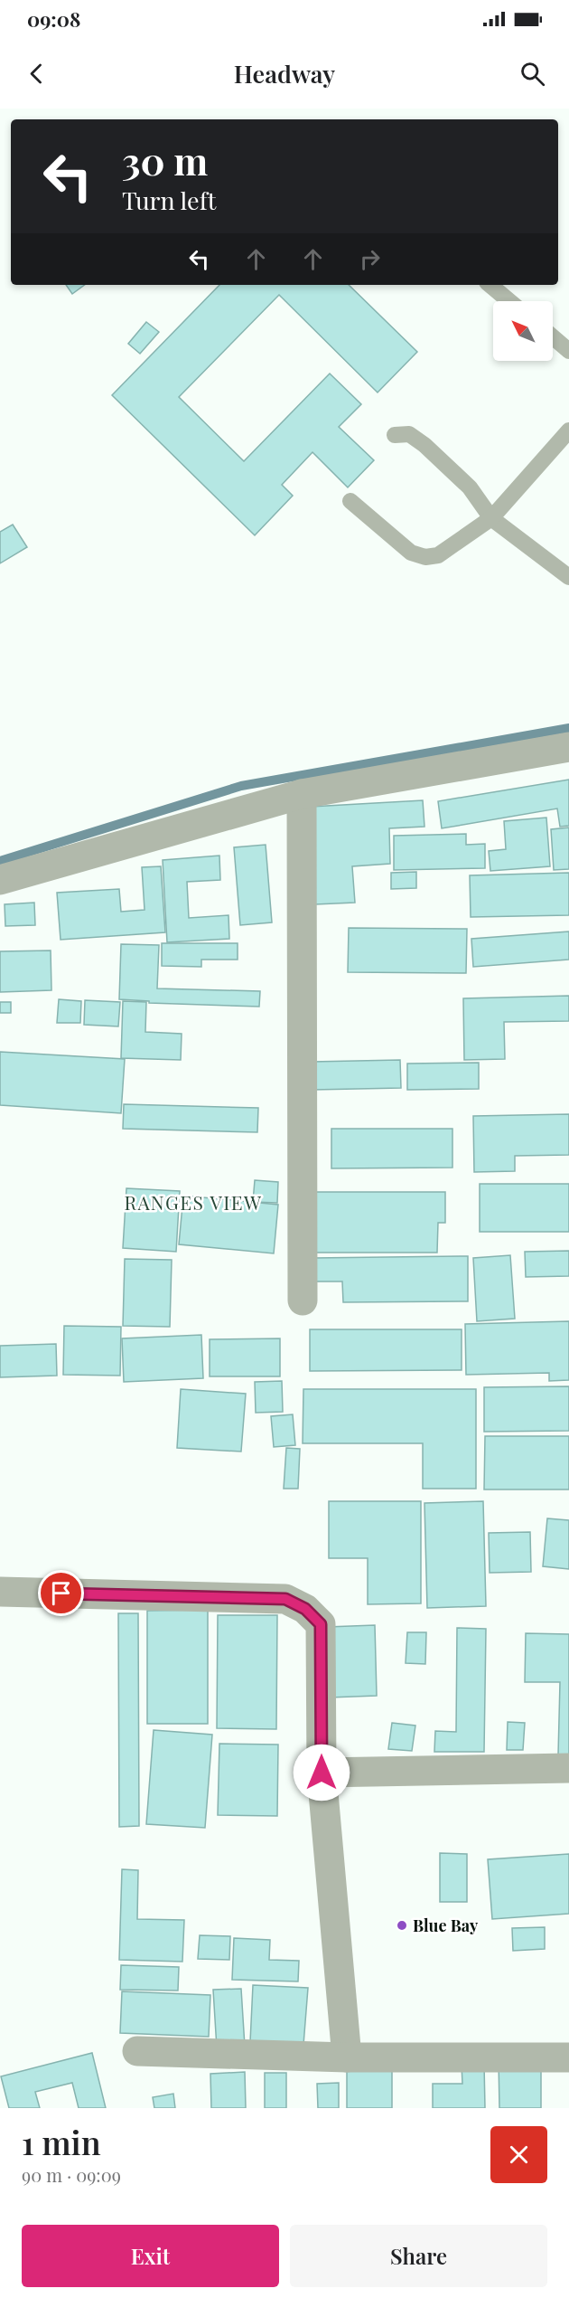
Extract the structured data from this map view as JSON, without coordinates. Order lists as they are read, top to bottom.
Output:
{
  "districts": ["RANGES VIEW"],
  "places": ["Blue Bay"],
  "north": "top left",
  "page": {
    "status": "09:08",
    "header": "Headway",
    "turn": ["30 m", "Turn left"],
    "heading": ["1 min", "90 m · 09:09"],
    "buttons": ["Exit", "Share"]
  }
}
